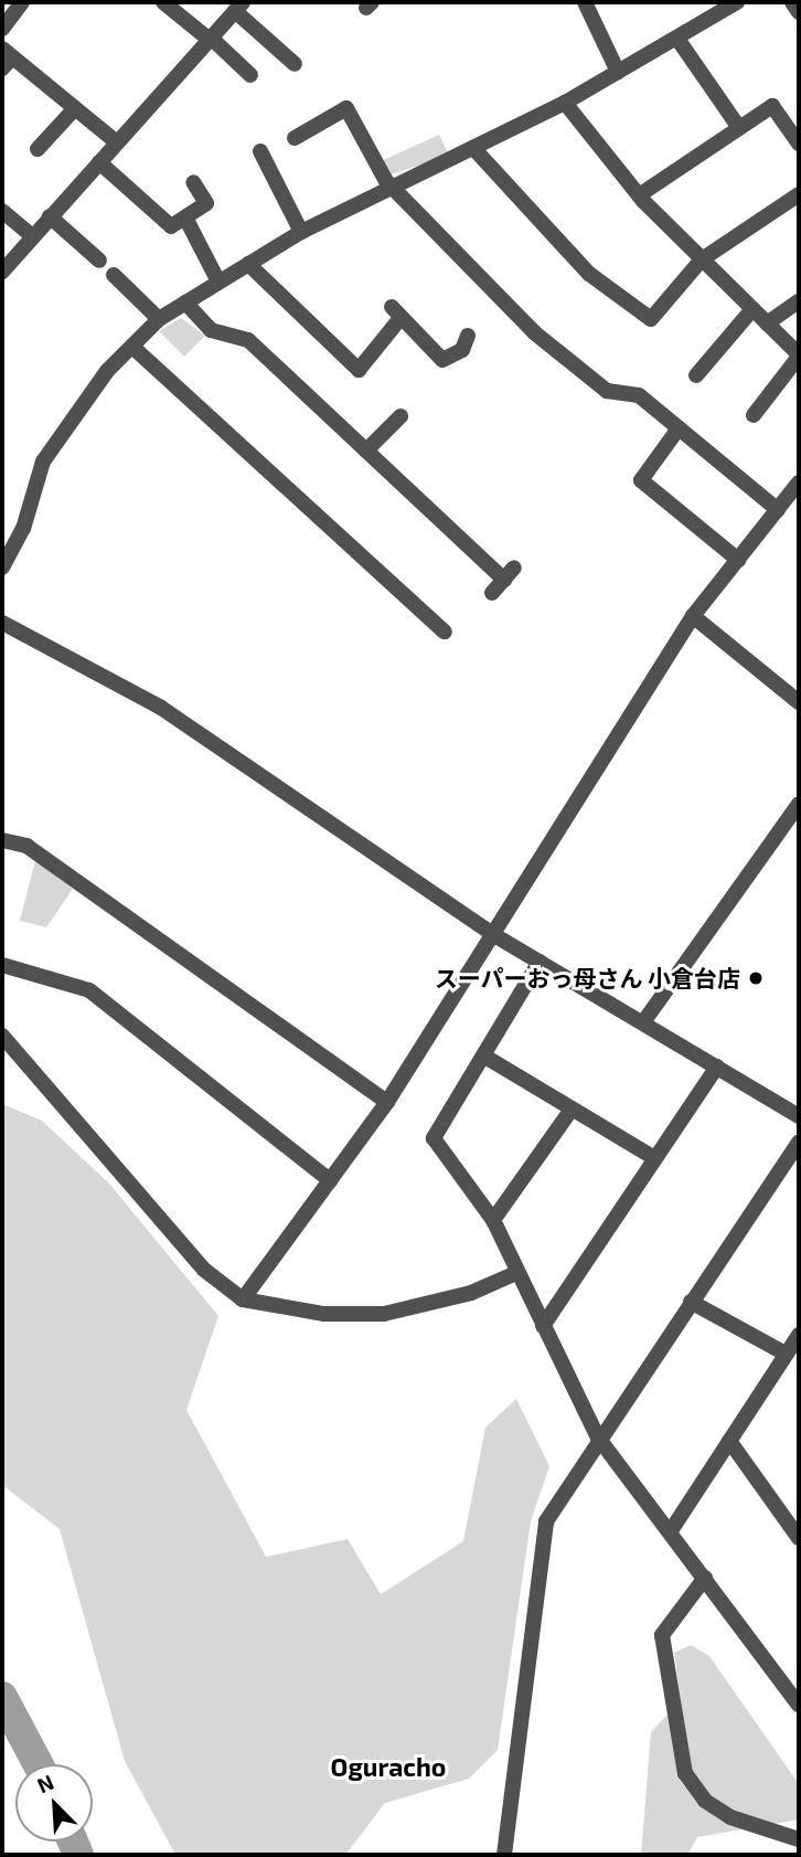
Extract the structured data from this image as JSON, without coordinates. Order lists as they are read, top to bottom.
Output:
{
  "districts": ["Oguracho"],
  "places": ["スーパーおっ母さん 小倉台店"],
  "north": "top left"
}
